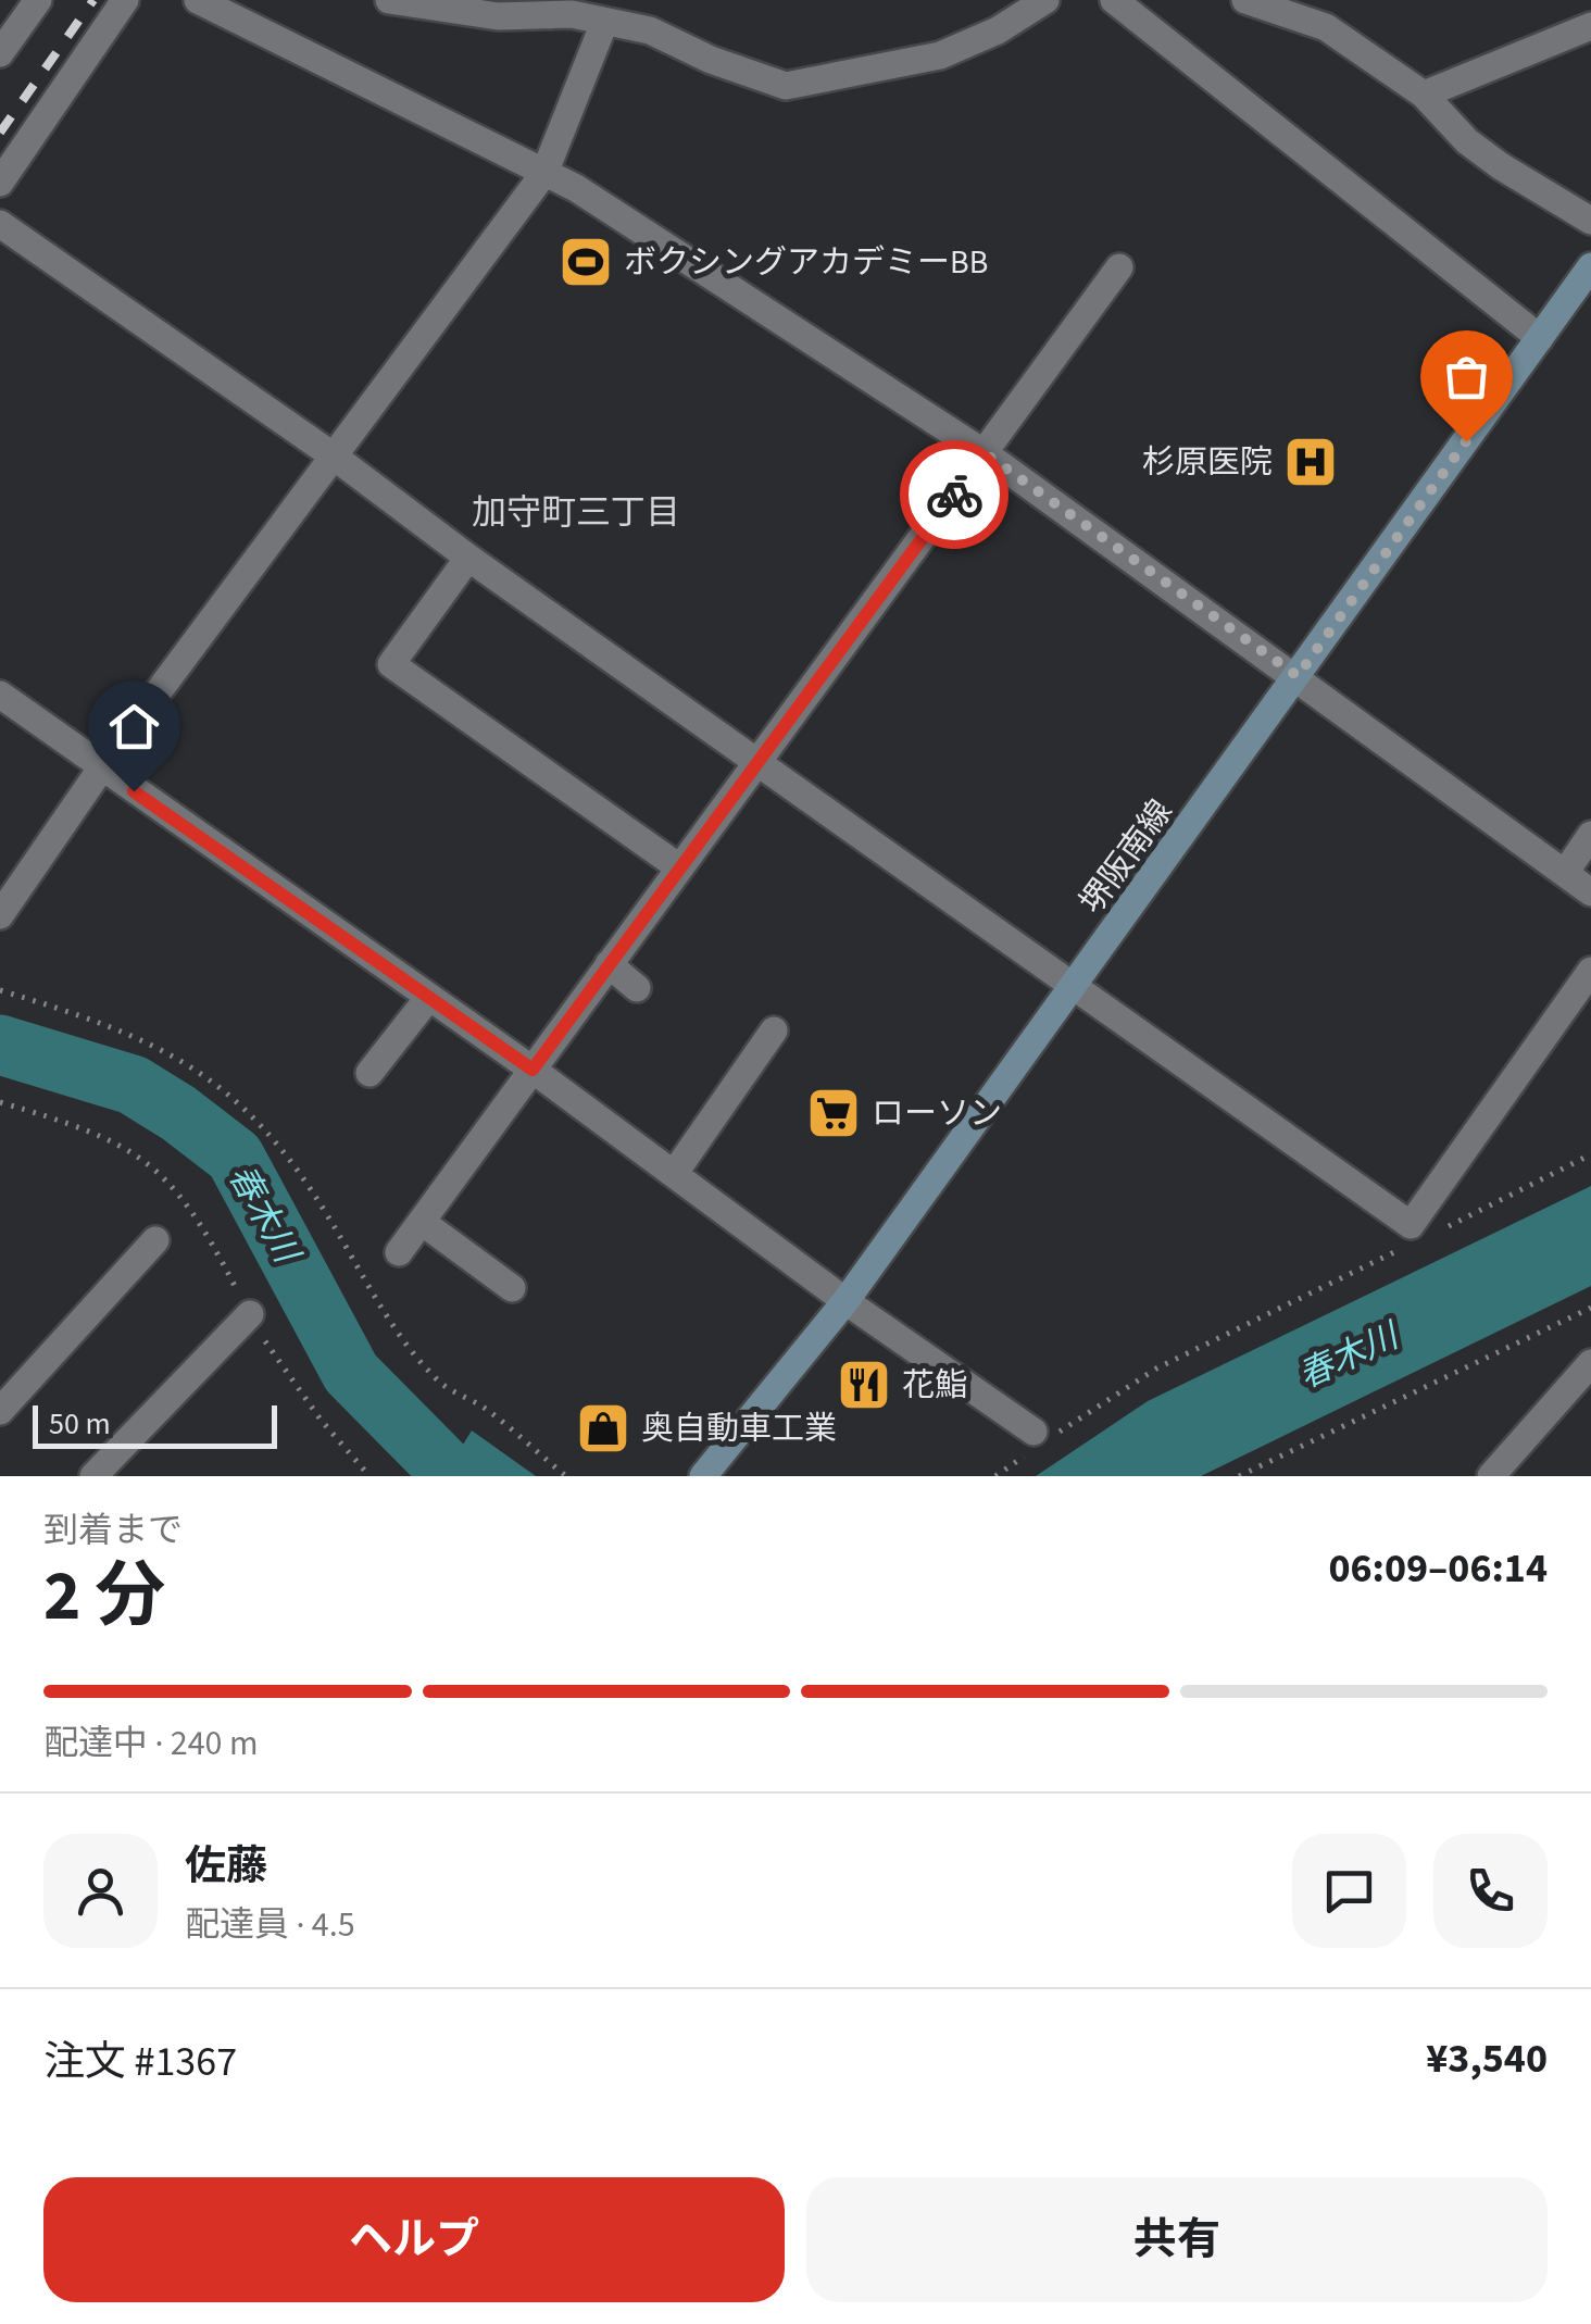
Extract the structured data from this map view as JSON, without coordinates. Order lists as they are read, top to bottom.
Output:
{
  "streets": {
    "main road": ["堺阪南線"]
  },
  "districts": ["加守町三丁目"],
  "water": ["春木川"],
  "places": {
    "sports": ["ボクシングアカデミーBB"],
    "hospital": ["杉原医院"],
    "supermarket": ["ローソン"],
    "restaurant": ["花鮨"],
    "shop": ["奥自動車工業"]
  },
  "scale_bar": "50 m",
  "page": {
    "scale": "50 m",
    "heading": ["2 分", "到着まで", "06:09–06:14"],
    "panel": [
      "佐藤",
      "配達員 · 4.5",
      "注文 #1367",
      "¥3,540"
    ],
    "bar": "配達中 · 240 m",
    "buttons": ["ヘルプ", "共有"]
  }
}
